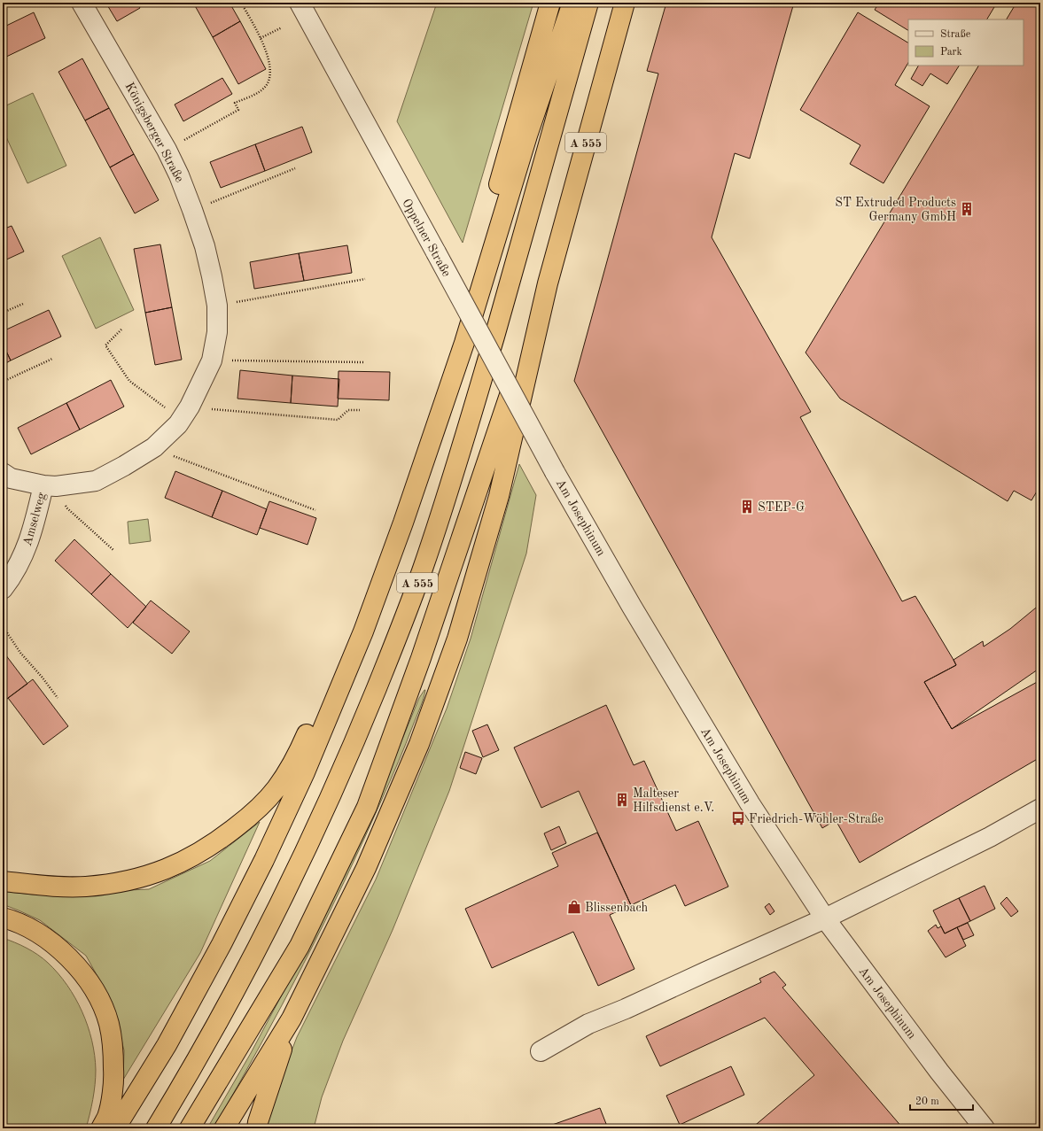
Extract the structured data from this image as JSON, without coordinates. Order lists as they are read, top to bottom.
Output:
{
  "streets": {
    "highway": ["A 555"],
    "street": [
      "Königsberger Straße",
      "Oppelner Straße",
      "Am Josephinum",
      "Amselweg"
    ]
  },
  "crossings": [
    ["Königsberger Straße", "Amselweg"],
    ["Oppelner Straße", "Am Josephinum"]
  ],
  "places": {
    "building": ["ST Extruded Products Germany GmbH", "STEP-G", "Malteser Hilfsdienst e.V."],
    "bus stop": ["Friedrich-Wöhler-Straße"],
    "shop": ["Blissenbach"]
  },
  "legend": ["Straße", "Park"],
  "scale_bar": "20 m"
}
